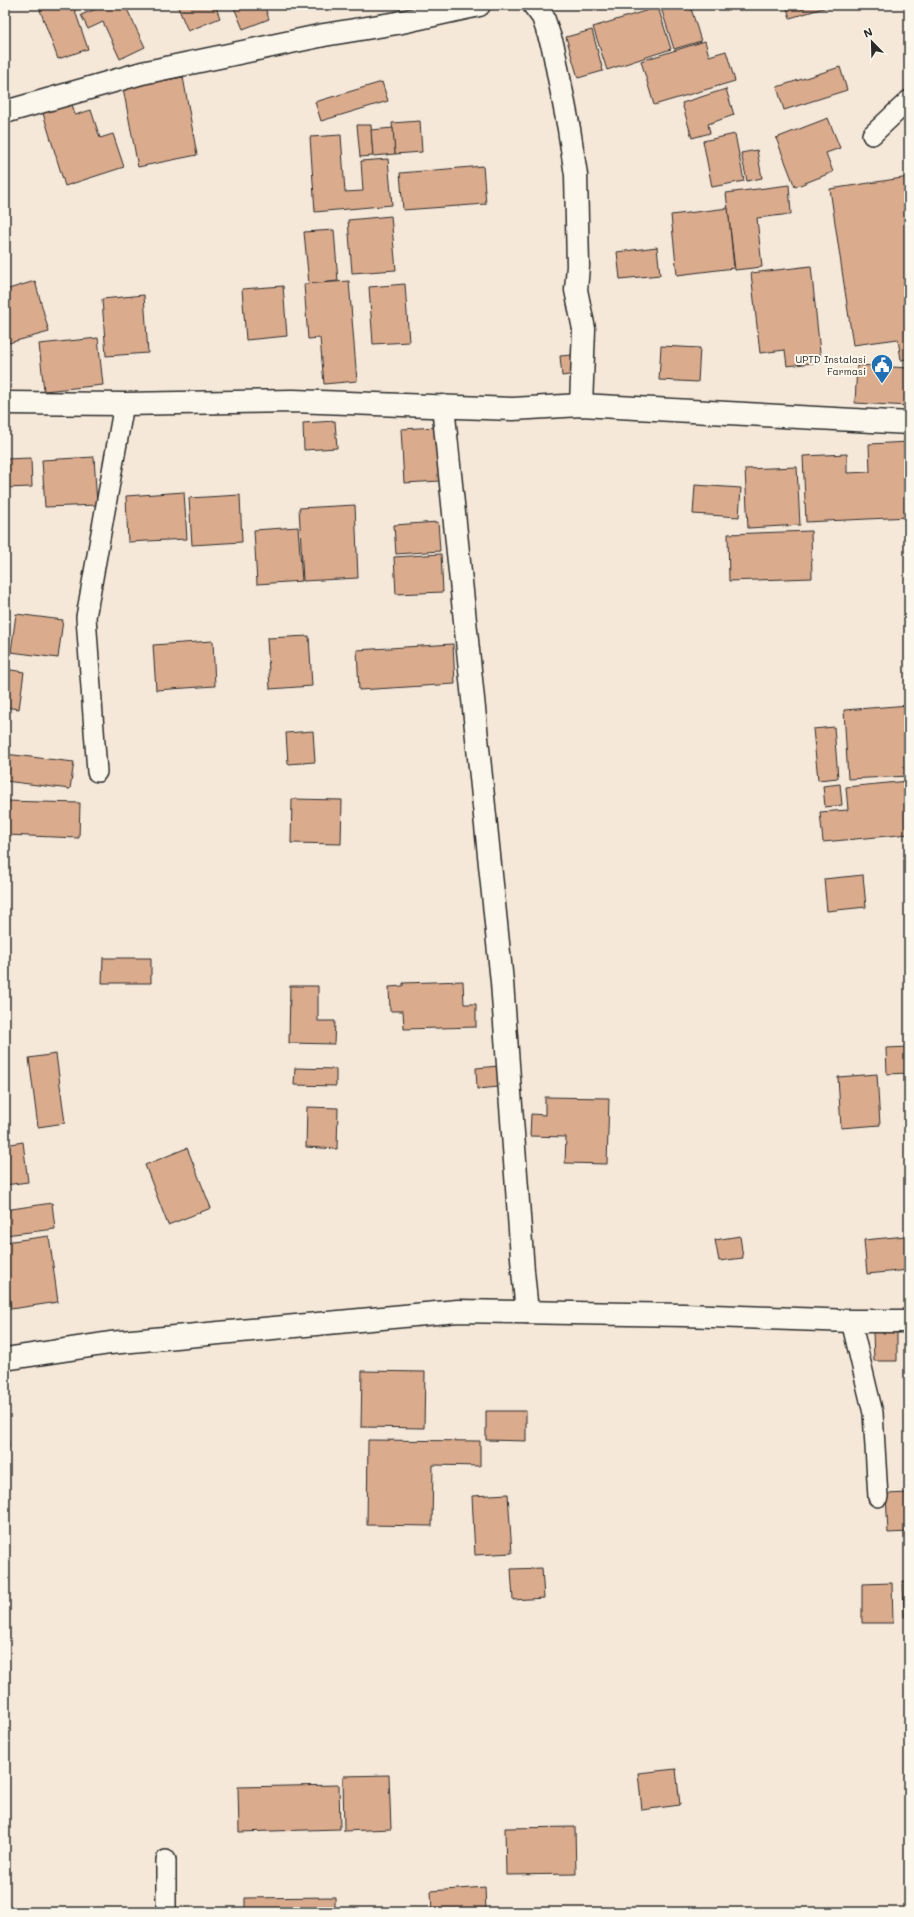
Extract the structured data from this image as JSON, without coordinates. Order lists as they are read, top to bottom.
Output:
{
  "places": {
    "public building": ["UPTD Instalasi Farmasi"]
  },
  "north": "top left"
}
